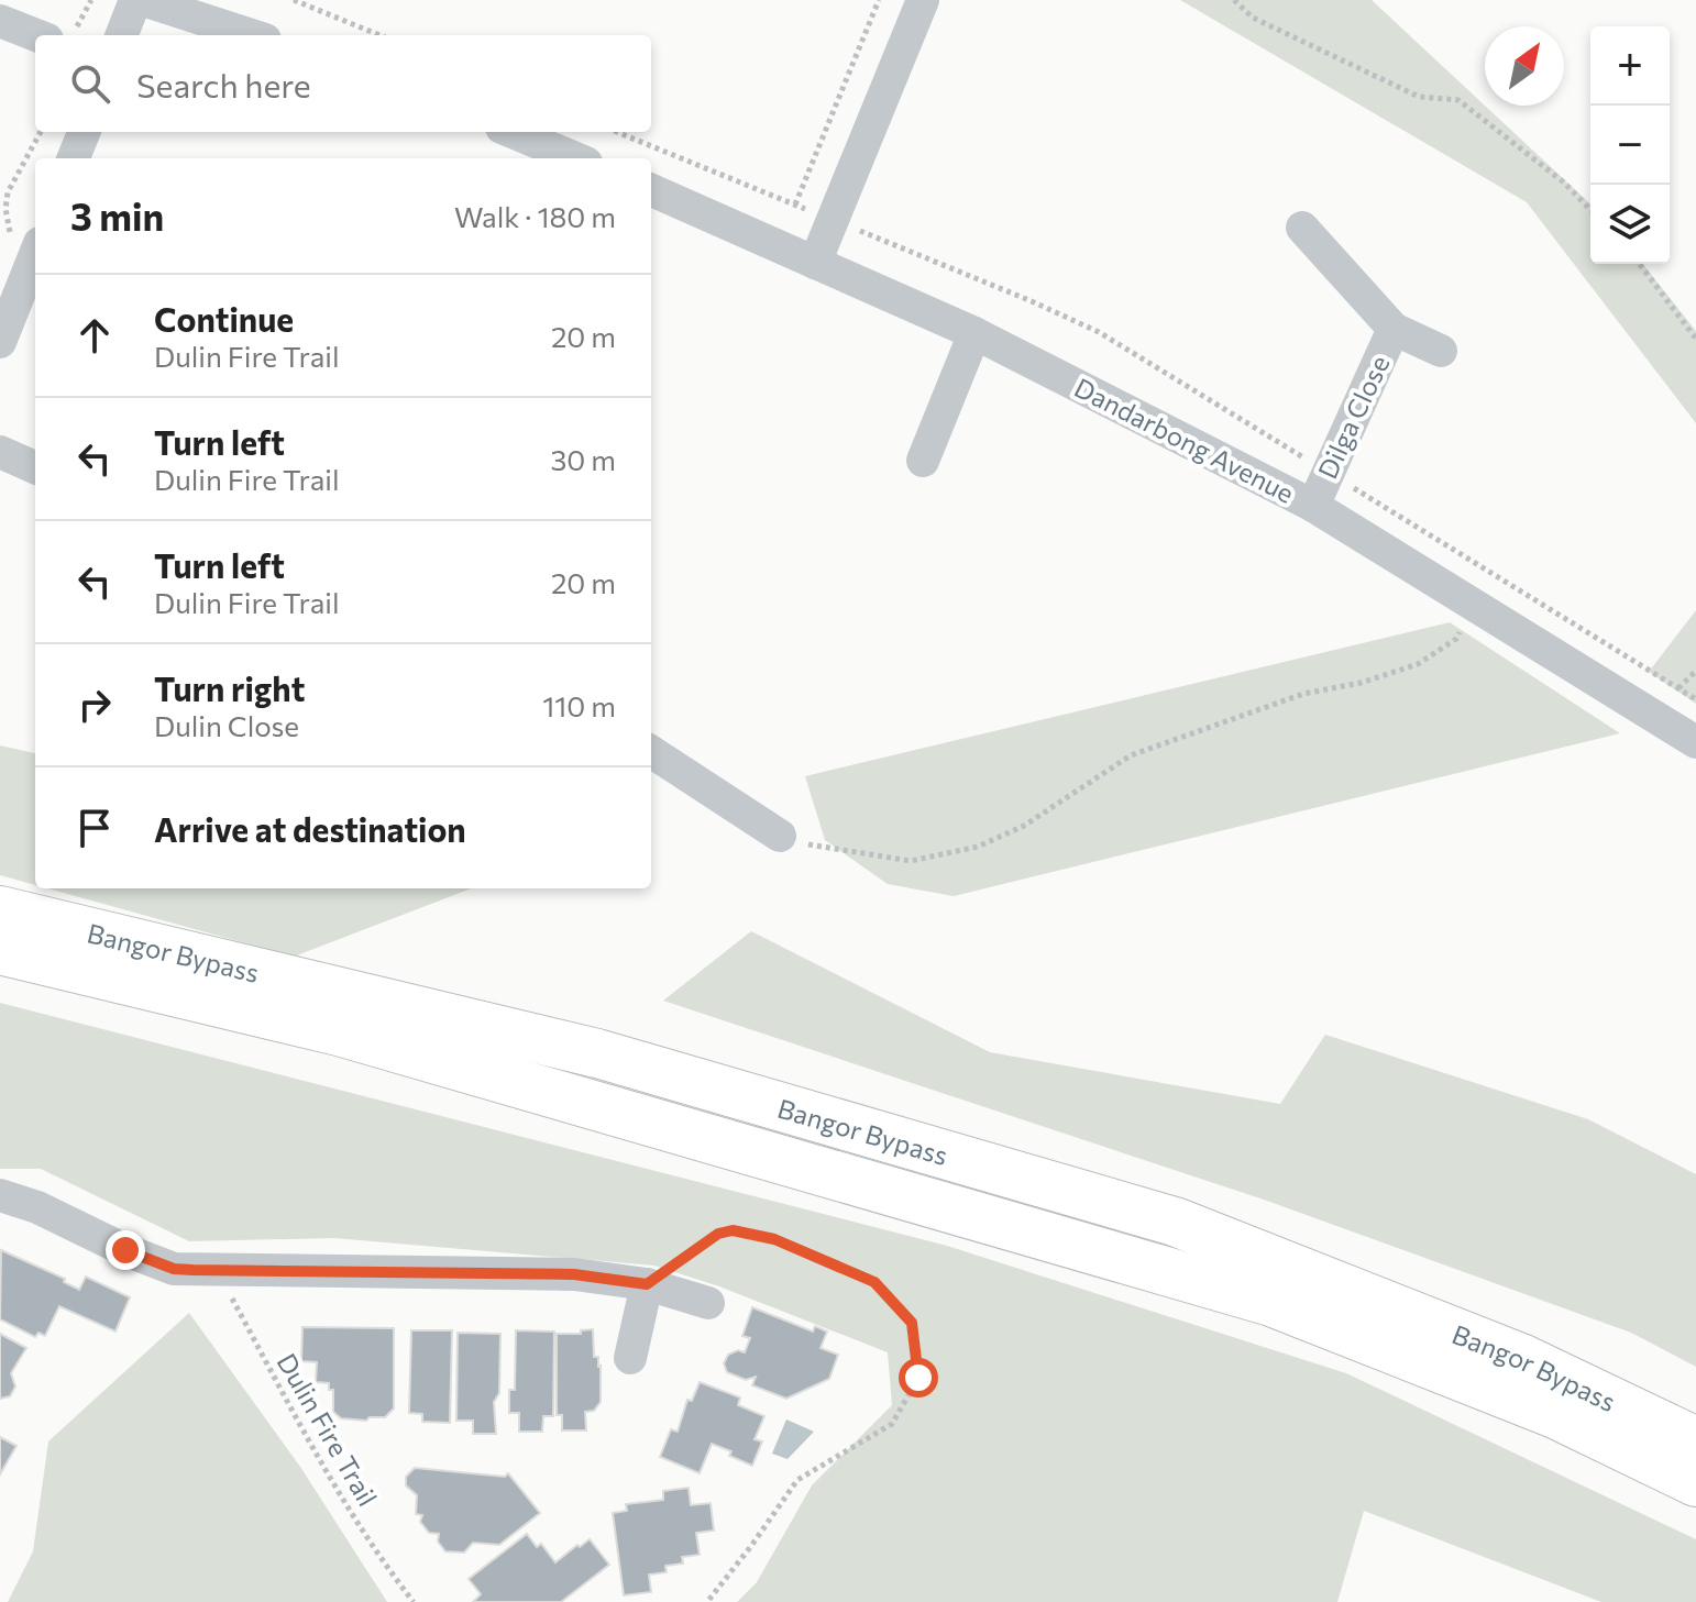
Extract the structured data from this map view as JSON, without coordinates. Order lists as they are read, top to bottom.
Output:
{
  "streets": {
    "main road": ["Bangor Bypass"],
    "street": ["Dilga Close", "Dandarbong Avenue"],
    "path": ["Dulin Fire Trail"]
  },
  "crossings": [
    ["Dilga Close", "Dandarbong Avenue"]
  ],
  "north": "top right",
  "page": {
    "map_buttons": ["+", "−"],
    "search": "Search here",
    "heading": ["3 min", "Walk · 180 m"],
    "list": [
      ["Continue", "Dulin Fire Trail", "20 m"],
      ["Turn left", "Dulin Fire Trail", "30 m"],
      ["Turn left", "Dulin Fire Trail", "20 m"],
      ["Turn right", "Dulin Close", "110 m"],
      "Arrive at destination"
    ]
  }
}
